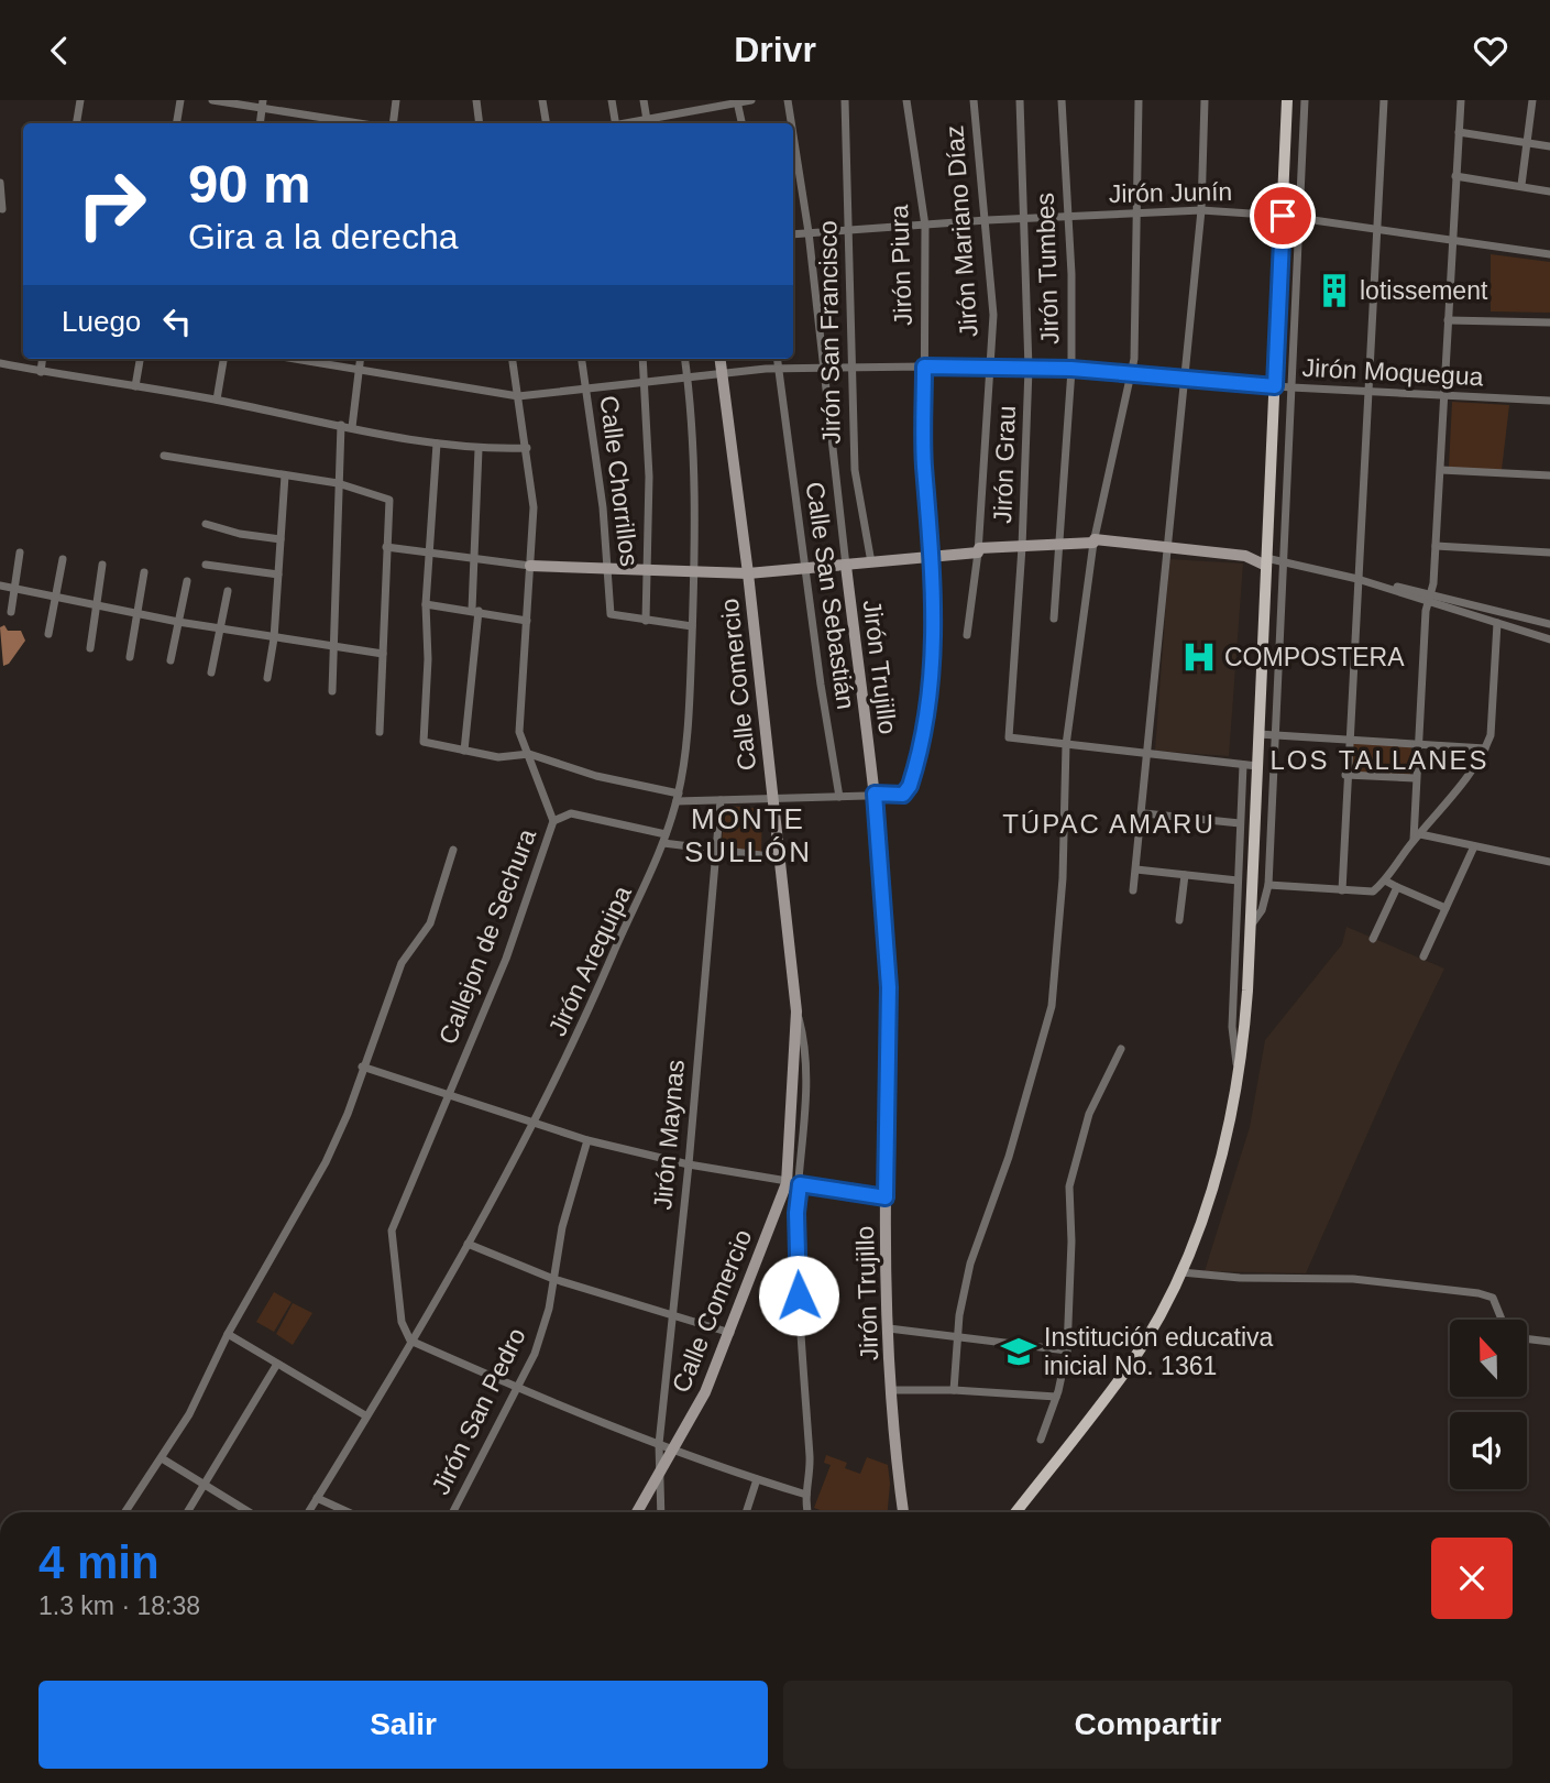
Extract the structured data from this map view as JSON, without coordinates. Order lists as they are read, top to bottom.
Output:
{
  "streets": {
    "street": [
      "Jirón Junín",
      "Jirón Mariano Díaz",
      "Jirón Piura",
      "Jirón Tumbes",
      "Jirón San Francisco",
      "Jirón Moquegua",
      "Jirón Grau",
      "Calle Chorrillos",
      "Calle San Sebastián",
      "Jirón Trujillo",
      "Calle Comercio",
      "Callejon de Sechura",
      "Jirón Arequipa",
      "Jirón Maynas",
      "Jirón San Pedro"
    ]
  },
  "crossings": [
    ["Jirón Junín", "Jirón Mariano Díaz"],
    ["Jirón Junín", "Jirón Piura"],
    ["Jirón Junín", "Jirón Tumbes"],
    ["Jirón Junín", "Jirón San Francisco"],
    ["Jirón Junín", "Jirón Grau"],
    ["Jirón Junín", "Jirón Trujillo"],
    ["Jirón Mariano Díaz", "Jirón Moquegua"],
    ["Jirón Piura", "Jirón Moquegua"],
    ["Jirón Piura", "Jirón Trujillo"],
    ["Jirón Tumbes", "Jirón Moquegua"],
    ["Jirón San Francisco", "Jirón Moquegua"],
    ["Jirón Moquegua", "Jirón Grau"],
    ["Jirón Moquegua", "Calle Chorrillos"],
    ["Jirón Moquegua", "Calle San Sebastián"],
    ["Jirón Moquegua", "Jirón Trujillo"],
    ["Jirón Moquegua", "Calle Comercio"],
    ["Jirón Moquegua", "Callejon de Sechura"],
    ["Jirón Moquegua", "Jirón Arequipa"],
    ["Calle Comercio", "Jirón Maynas"],
    ["Callejon de Sechura", "Jirón Arequipa"]
  ],
  "districts": ["LOS TALLANES", "MONTE SULLÓN", "TÚPAC AMARU"],
  "places": {
    "building": ["lotissement"],
    "hospital": ["COMPOSTERA"],
    "school or university": ["Institución educativa inicial No. 1361"]
  },
  "north": "top",
  "page": {
    "header": "Drivr",
    "turn": ["90 m", "Gira a la derecha"],
    "then": "Luego",
    "heading": ["4 min", "1.3 km · 18:38"],
    "buttons": ["Salir", "Compartir"]
  }
}
